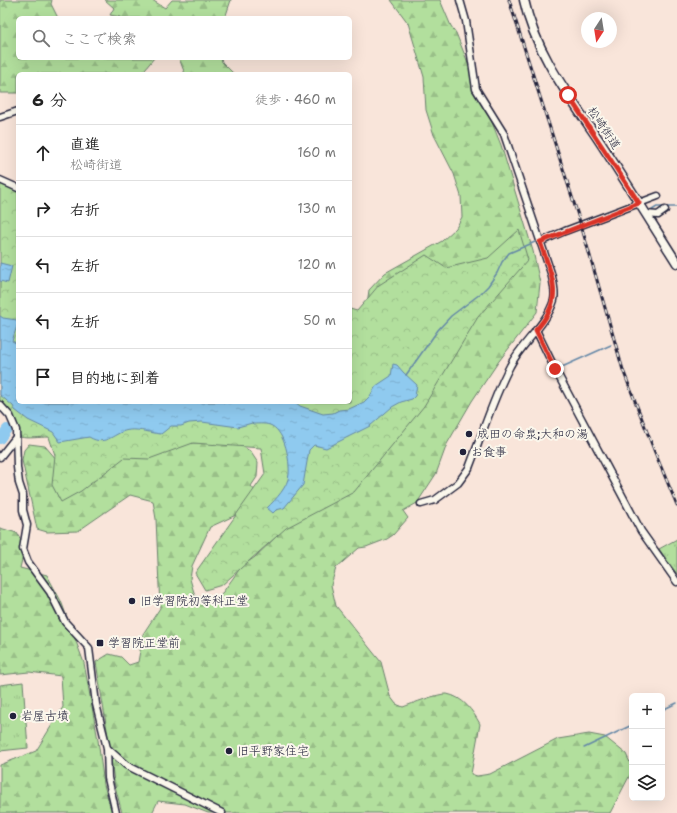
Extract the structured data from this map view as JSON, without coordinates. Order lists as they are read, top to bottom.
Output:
{
  "streets": {
    "main road": ["松崎街道"]
  },
  "places": {
    "other": [
      "成田の命泉;大和の湯",
      "お食事",
      "旧学習院初等科正堂",
      "岩屋古墳",
      "旧平野家住宅"
    ],
    "transit": ["学習院正堂前"]
  },
  "north": "bottom",
  "page": {
    "search": "ここで検索",
    "heading": ["6 分", "徒歩 · 460 m"],
    "list": [
      ["直進", "松崎街道", "160 m"],
      ["右折", "130 m"],
      ["左折", "120 m"],
      ["左折", "50 m"],
      "目的地に到着"
    ],
    "map_buttons": ["+", "−"]
  }
}
